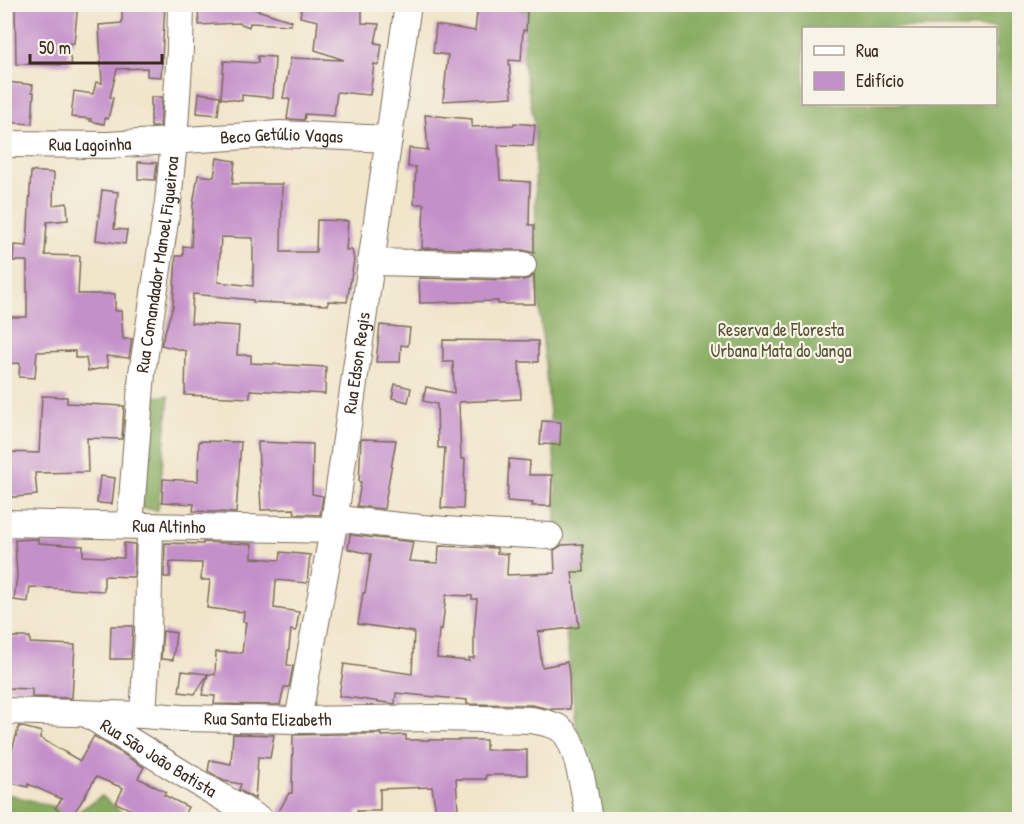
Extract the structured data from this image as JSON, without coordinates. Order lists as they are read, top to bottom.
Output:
{
  "streets": {
    "street": [
      "Beco Getúlio Vagas",
      "Rua Lagoinha",
      "Rua Comandador Manoel Figueiroa",
      "Rua Edson Regis",
      "Rua Altinho",
      "Rua Santa Elizabeth",
      "Rua São João Batista"
    ]
  },
  "crossings": [
    ["Beco Getúlio Vagas", "Rua Lagoinha"],
    ["Beco Getúlio Vagas", "Rua Comandador Manoel Figueiroa"],
    ["Beco Getúlio Vagas", "Rua Edson Regis"],
    ["Rua Lagoinha", "Rua Comandador Manoel Figueiroa"],
    ["Rua Comandador Manoel Figueiroa", "Rua Altinho"],
    ["Rua Comandador Manoel Figueiroa", "Rua Santa Elizabeth"],
    ["Rua Edson Regis", "Rua Altinho"],
    ["Rua Edson Regis", "Rua Santa Elizabeth"],
    ["Rua Santa Elizabeth", "Rua São João Batista"]
  ],
  "parks": ["Reserva de Floresta Urbana Mata do Janga"],
  "legend": ["Rua", "Edifício"],
  "scale_bar": "50 m"
}
